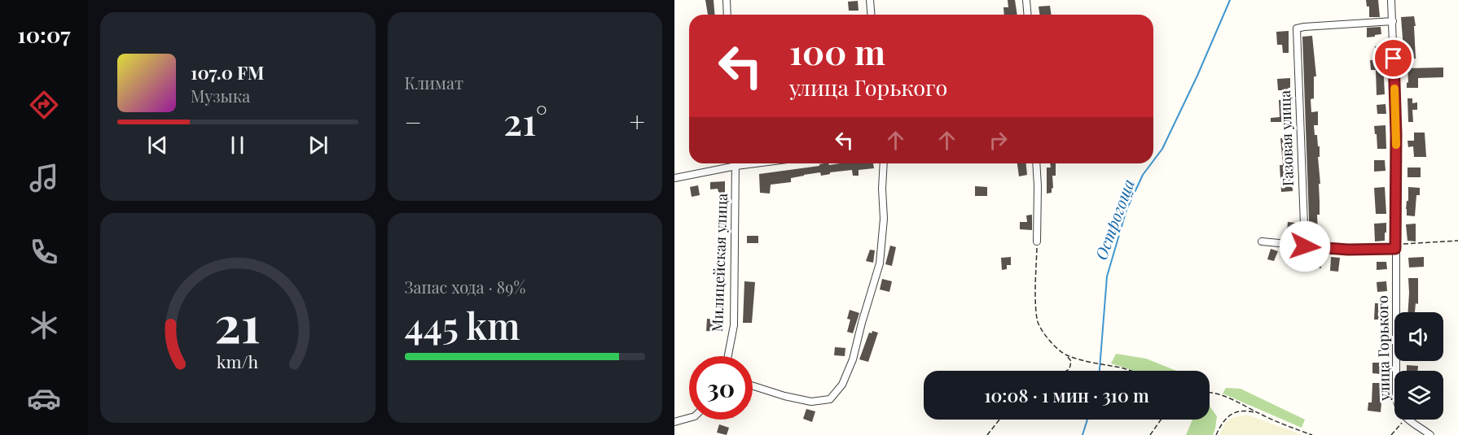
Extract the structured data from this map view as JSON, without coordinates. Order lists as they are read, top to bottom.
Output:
{
  "streets": {
    "street": ["Газовая улица", "Милицейская улица", "улица Горького"]
  },
  "crossings": [
    ["Газовая улица", "улица Горького"]
  ],
  "water": ["Острогоща"],
  "page": {
    "tabs": "10:07",
    "tile": [
      "Климат",
      ["Запас хода · 89%", "445 km"]
    ],
    "turn": ["100 m", "улица Горького"],
    "song": ["107.0 FM", "Музыка"],
    "heat": ["−", "21°", "+"],
    "limit": "30",
    "trip": "10:08 · 1 мин · 310 m",
    "gauge": ["21", "km/h"]
  }
}
